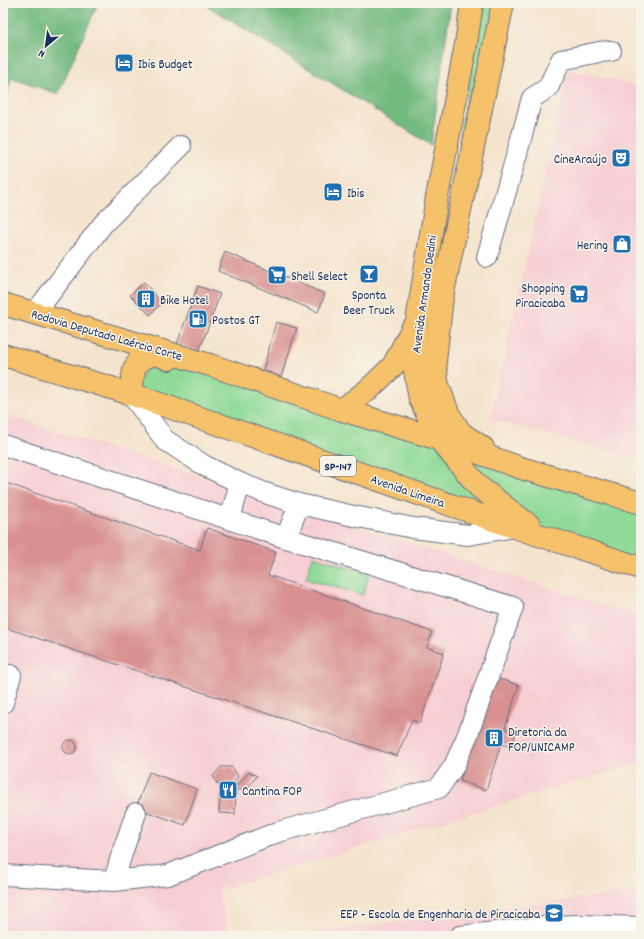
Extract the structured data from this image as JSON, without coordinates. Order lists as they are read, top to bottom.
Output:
{
  "streets": {
    "highway": [
      "Avenida Armando Dedini",
      "Rodovia Deputado Laércio Corte",
      "SP-147",
      "Avenida Limeira"
    ]
  },
  "crossings": [
    ["Avenida Armando Dedini", "Avenida Limeira"],
    ["SP-147", "Avenida Limeira"]
  ],
  "places": {
    "hotel": ["Ibis Budget", "Ibis"],
    "theatre": ["CineAraújo"],
    "shop": ["Hering"],
    "bar": ["Sponta Beer Truck"],
    "supermarket": ["Shell Select", "Shopping Piracicaba"],
    "building": ["Bike Hotel", "Diretoria da FOP/UNICAMP"],
    "fuel station": ["Postos GT"],
    "restaurant": ["Cantina FOP"],
    "school or university": ["EEP - Escola de Engenharia de Piracicaba"]
  },
  "north": "bottom left"
}
